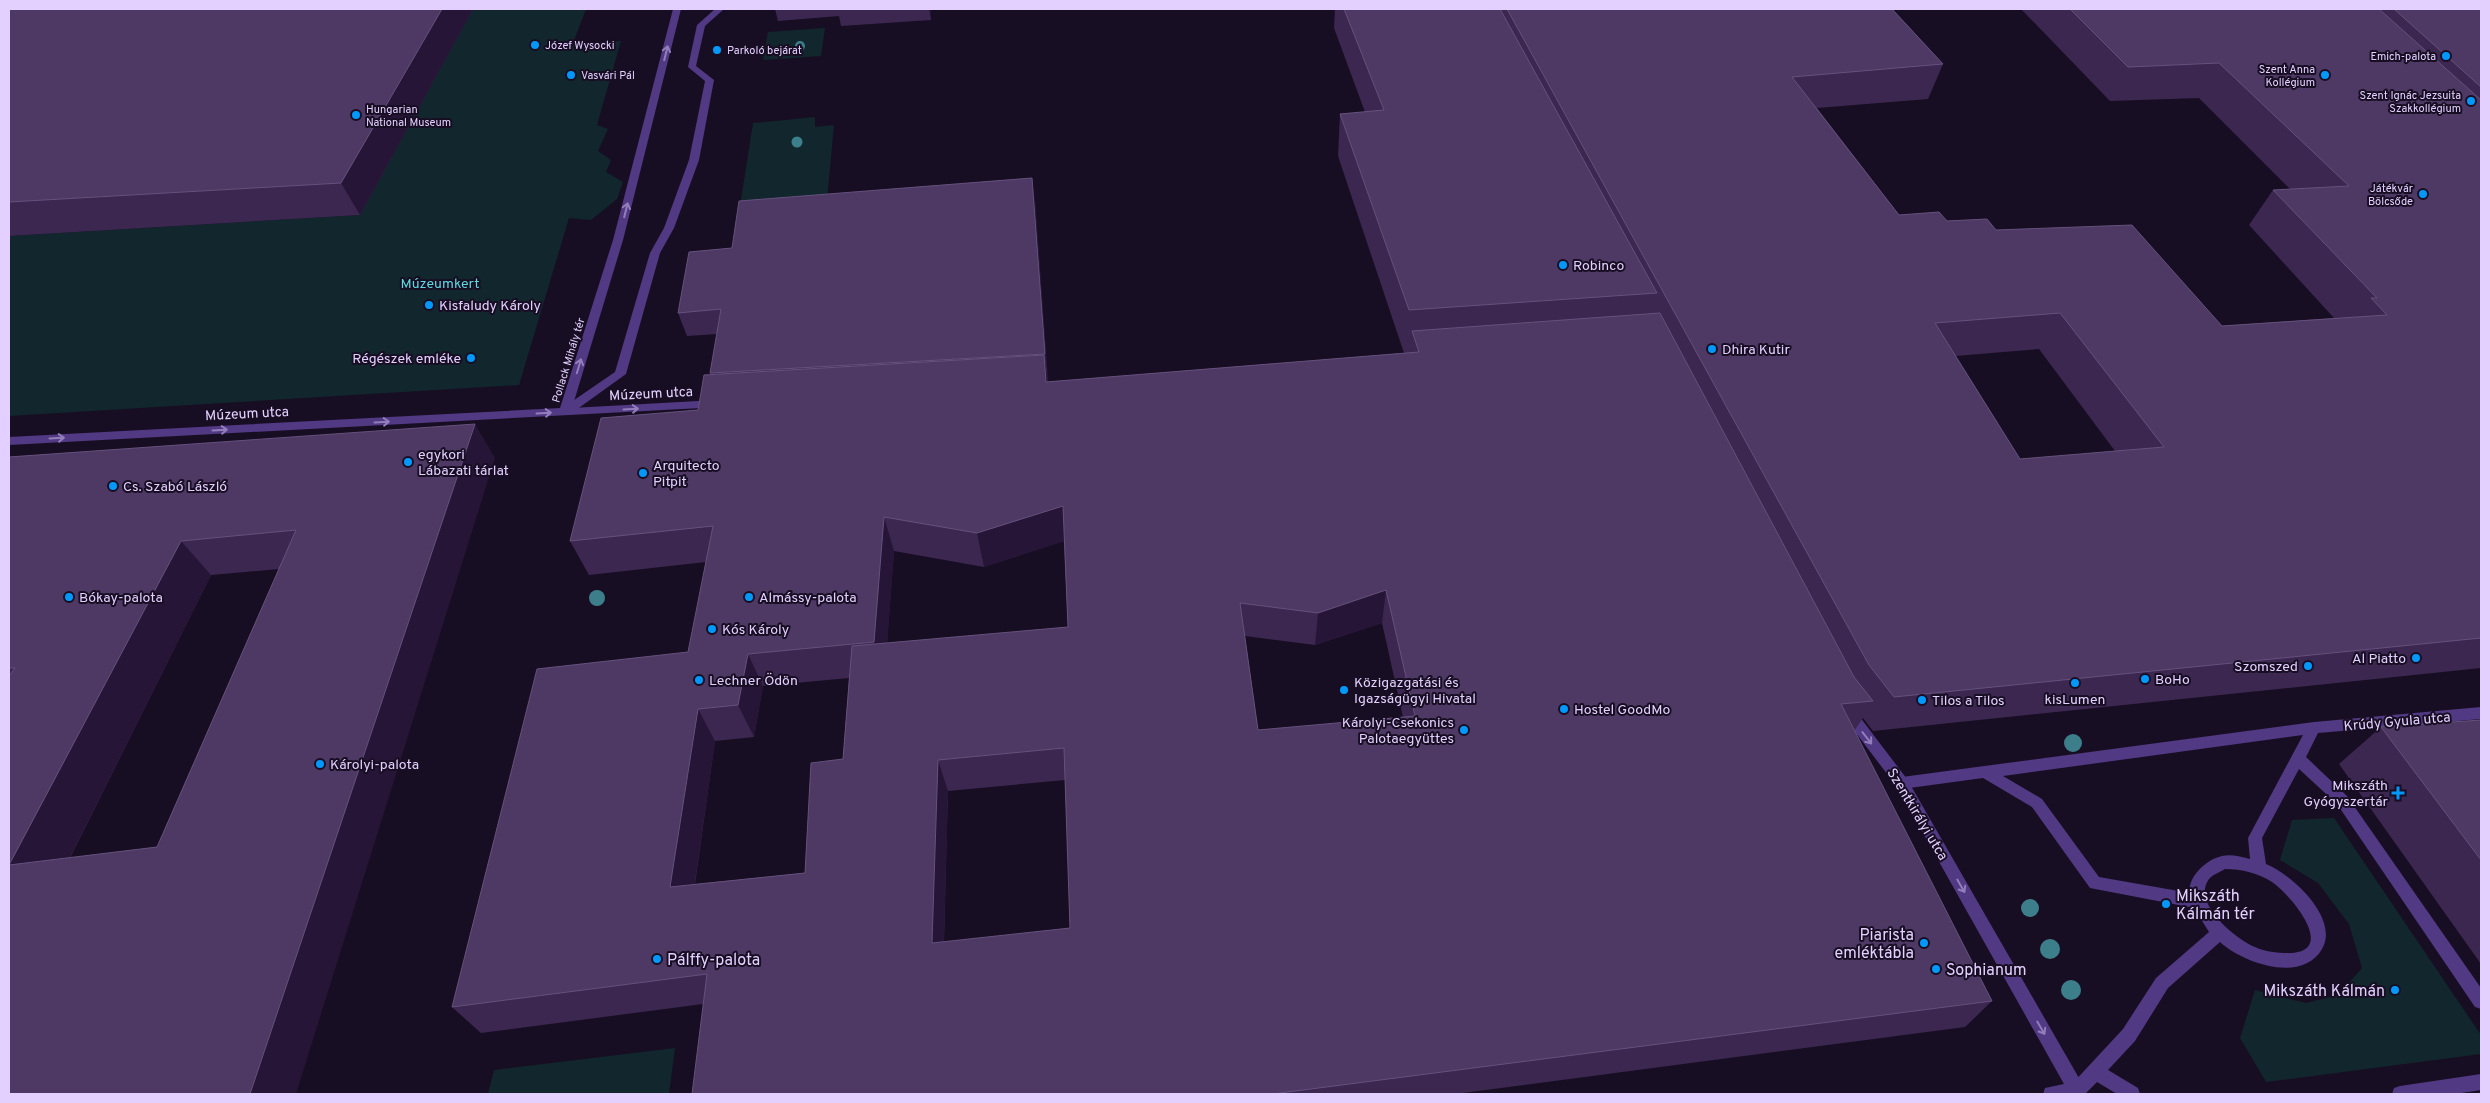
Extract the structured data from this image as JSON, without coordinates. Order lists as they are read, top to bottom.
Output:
{
  "streets": {
    "street": [
      "Pollack Mihály tér",
      "Múzeum utca",
      "Krúdy Gyula utca",
      "Szentkirályi utca"
    ]
  },
  "crossings": [
    ["Pollack Mihály tér", "Múzeum utca"]
  ],
  "one_way": ["Múzeum utca", "Szentkirályi utca"],
  "parks": ["Múzeumkert"],
  "places": {
    "other": [
      "Józef Wysocki",
      "Parkoló bejárat",
      "Emich-palota",
      "Vasvári Pál",
      "Szent Anna Kollégium",
      "Szent Ignác Jezsuita Szakkollégium",
      "Hungarian National Museum",
      "Játékvár Bölcsőde",
      "Robinco",
      "Kisfaludy Károly",
      "Dhira Kutir",
      "Régészek emléke",
      "egykori Lábazati tárlat",
      "Arquitecto Pitpit",
      "Cs. Szabó László",
      "Bókay-palota",
      "Almássy-palota",
      "Kós Károly",
      "Al Piatto",
      "Szomszed",
      "BoHo",
      "Lechner Ödön",
      "kisLumen",
      "Közigazgatási és Igazságügyi Hivatal",
      "Tilos a Tilos",
      "Hostel GoodMo",
      "Károlyi-Csekonics Palotaegyüttes",
      "Károlyi-palota",
      "Mikszáth Kálmán tér",
      "Piarista emléktábla",
      "Pálffy-palota",
      "Sophianum",
      "Mikszáth Kálmán"
    ],
    "health": ["Mikszáth Gyógyszertár"]
  }
}
